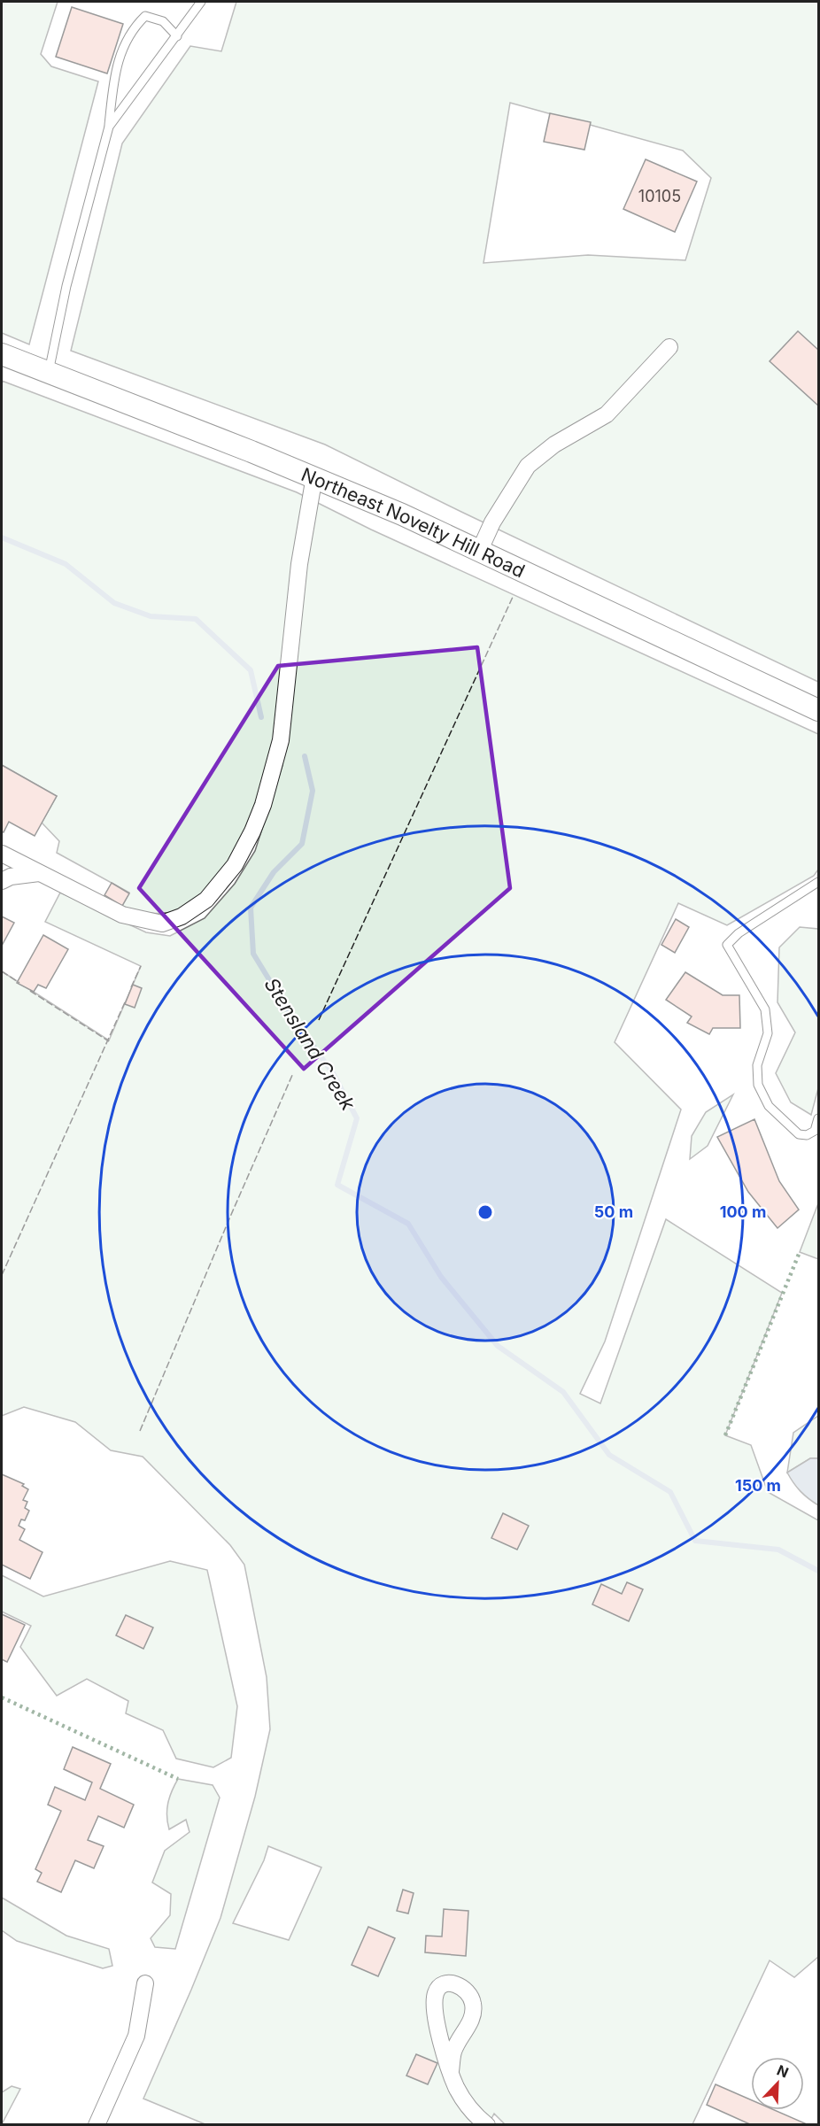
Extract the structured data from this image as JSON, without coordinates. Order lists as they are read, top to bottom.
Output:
{
  "streets": {
    "main road": ["Northeast Novelty Hill Road"]
  },
  "water": ["Stensland Creek"],
  "house_numbers": ["10105"],
  "north": "top right",
  "rings": ["50 m", "100 m", "150 m"]
}
